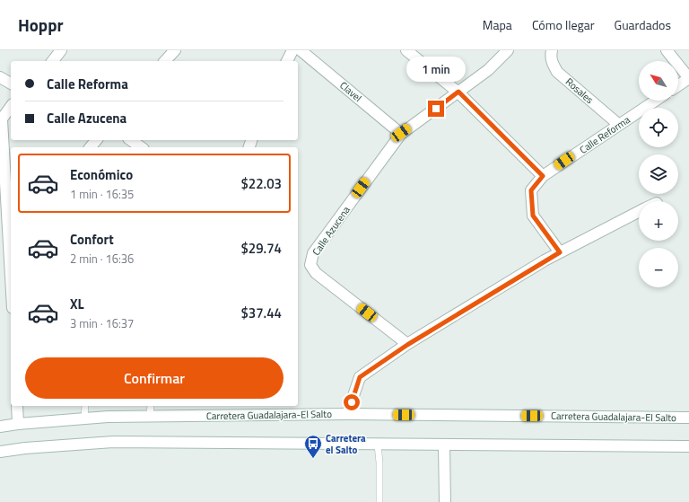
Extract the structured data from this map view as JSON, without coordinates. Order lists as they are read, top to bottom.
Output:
{
  "streets": {
    "street": [
      "Rosales",
      "Clavel",
      "Calle Reforma",
      "Calle Azucena",
      "Carretera Guadalajara-El Salto"
    ]
  },
  "crossings": [
    ["Rosales", "Calle Reforma"],
    ["Clavel", "Calle Azucena"]
  ],
  "places": {
    "bus stop": ["Carretera el Salto"]
  },
  "north": "top left",
  "page": {
    "header": "Hoppr",
    "nav": ["Mapa", "Cómo llegar", "Guardados"],
    "bubble": "1 min",
    "map_buttons": ["+", "−"],
    "banner": ["Calle Reforma", "Calle Azucena"],
    "list": [
      {
        "name": "Económico",
        "note": "1 min · 16:35",
        "value": "$22.03"
      },
      {
        "name": "Confort",
        "note": "2 min · 16:36",
        "value": "$29.74"
      },
      {
        "name": "XL",
        "note": "3 min · 16:37",
        "value": "$37.44"
      }
    ],
    "buttons": "Confirmar"
  }
}
